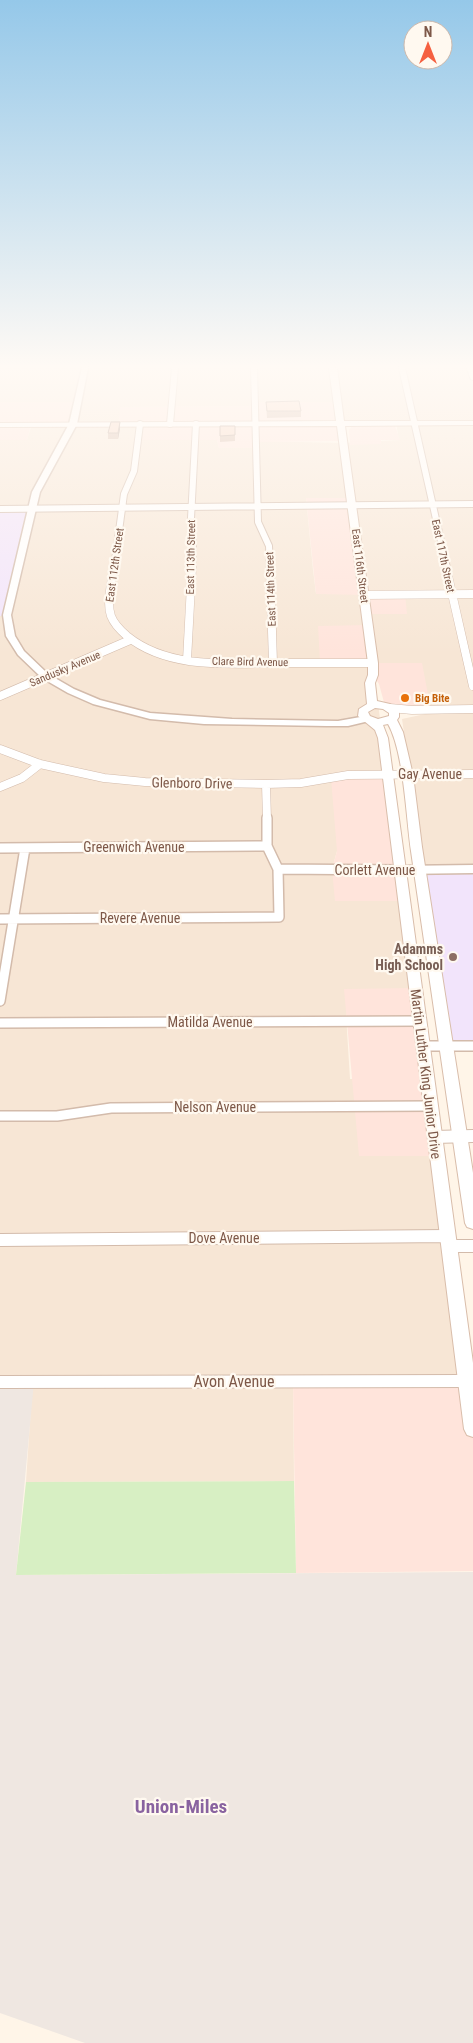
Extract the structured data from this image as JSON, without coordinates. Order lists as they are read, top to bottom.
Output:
{
  "streets": {
    "main road": ["East 116th Street", "Martin Luther King Junior Drive"],
    "street": [
      "East 117th Street",
      "East 113th Street",
      "East 112th Street",
      "East 114th Street",
      "Clare Bird Avenue",
      "Sandusky Avenue",
      "Gay Avenue",
      "Glenboro Drive",
      "Greenwich Avenue",
      "Corlett Avenue",
      "Revere Avenue",
      "Matilda Avenue",
      "Nelson Avenue",
      "Dove Avenue",
      "Avon Avenue"
    ]
  },
  "crossings": [
    ["East 113th Street", "Clare Bird Avenue"],
    ["East 112th Street", "Clare Bird Avenue"],
    ["East 112th Street", "Sandusky Avenue"],
    ["East 116th Street", "Clare Bird Avenue"],
    ["East 116th Street", "Martin Luther King Junior Drive"],
    ["East 114th Street", "Clare Bird Avenue"],
    ["Clare Bird Avenue", "Sandusky Avenue"],
    ["Gay Avenue", "Glenboro Drive"],
    ["Gay Avenue", "Martin Luther King Junior Drive"],
    ["Glenboro Drive", "Martin Luther King Junior Drive"],
    ["Corlett Avenue", "Revere Avenue"],
    ["Corlett Avenue", "Martin Luther King Junior Drive"],
    ["Matilda Avenue", "Martin Luther King Junior Drive"],
    ["Martin Luther King Junior Drive", "Nelson Avenue"],
    ["Martin Luther King Junior Drive", "Dove Avenue"],
    ["Martin Luther King Junior Drive", "Avon Avenue"]
  ],
  "districts": ["Union-Miles"],
  "places": ["Big Bite", "Adamms High School"],
  "north": "top"
}
